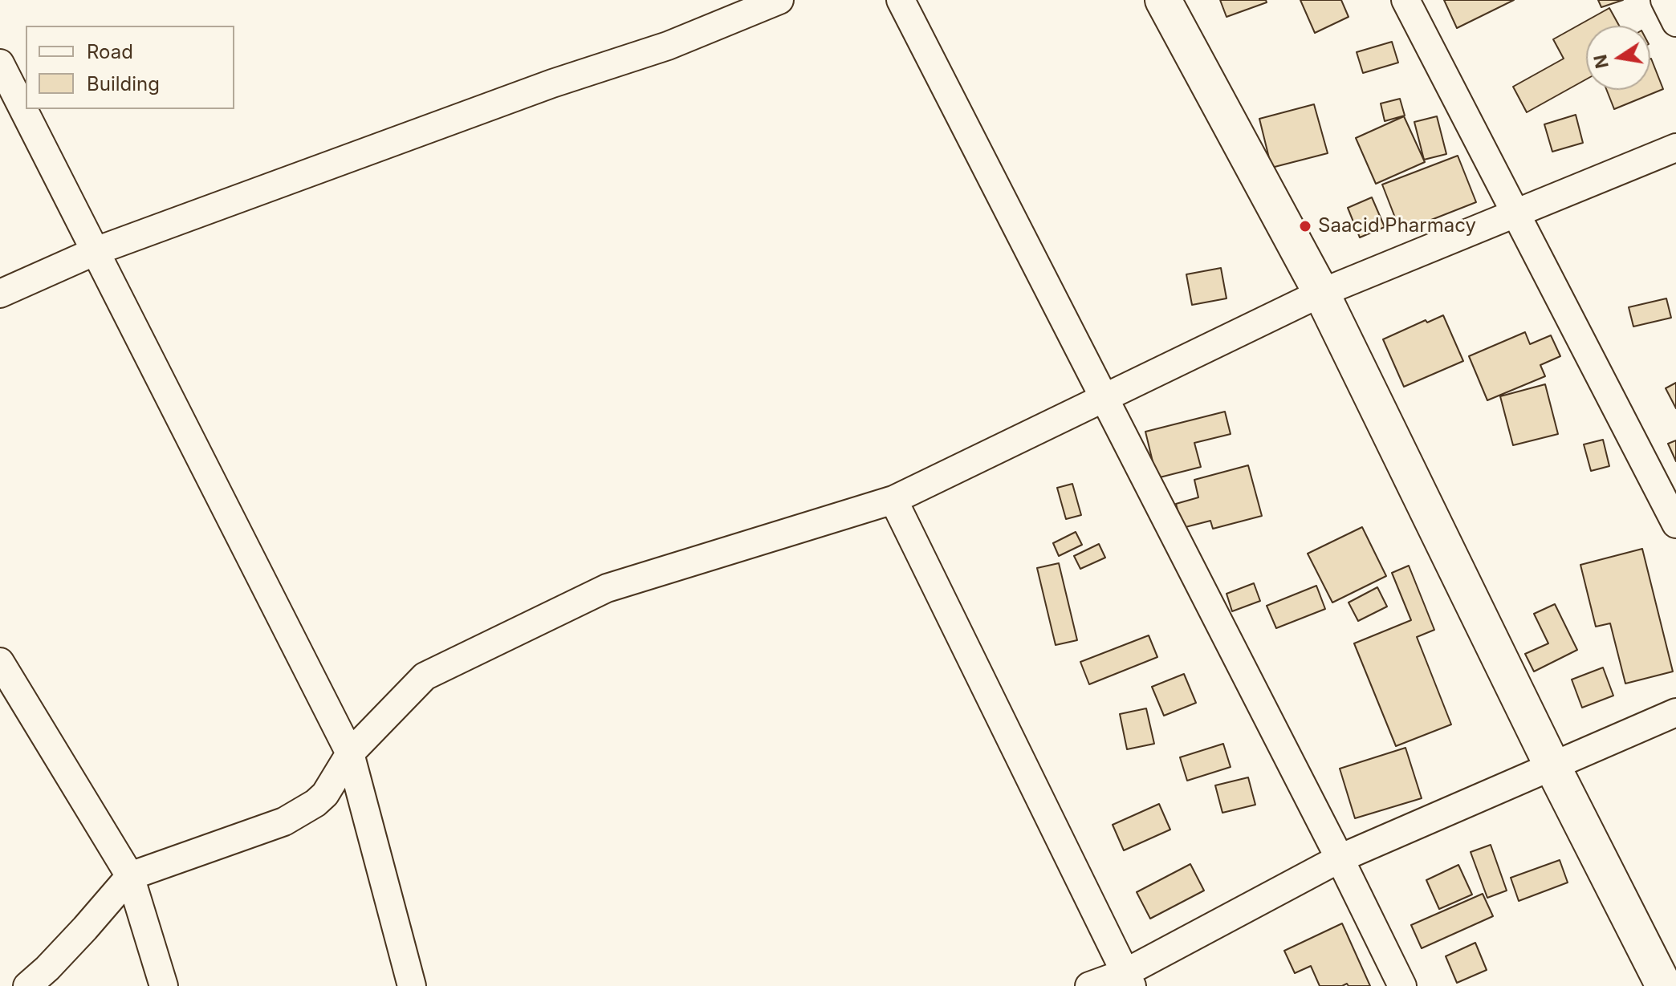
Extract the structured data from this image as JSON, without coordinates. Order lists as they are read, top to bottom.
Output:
{
  "places": ["Saacid Pharmacy"],
  "legend": ["Road", "Building"],
  "north": "left"
}
